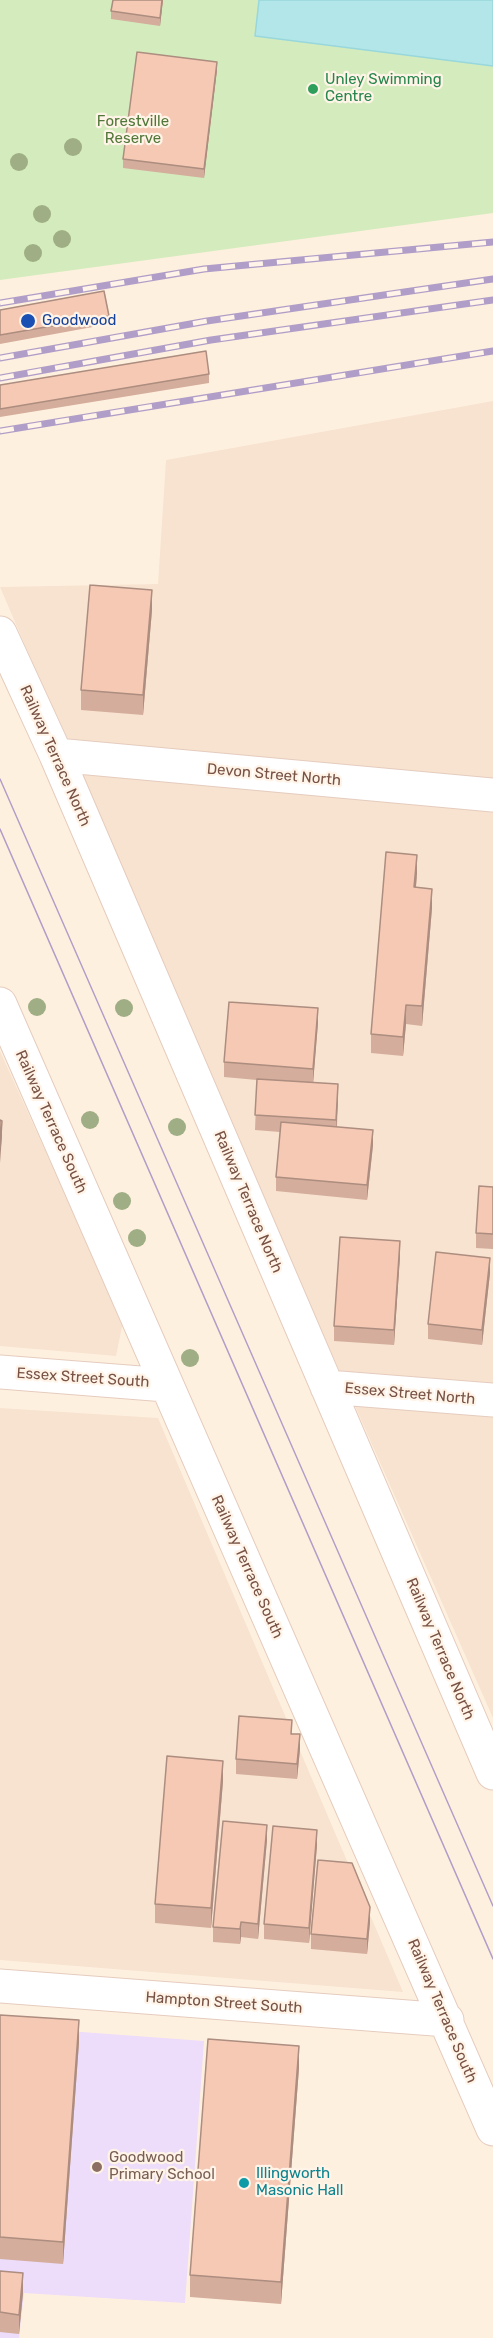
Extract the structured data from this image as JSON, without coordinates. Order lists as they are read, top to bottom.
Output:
{
  "streets": {
    "street": [
      "Railway Terrace North",
      "Devon Street North",
      "Railway Terrace South",
      "Essex Street South",
      "Essex Street North",
      "Hampton Street South"
    ]
  },
  "crossings": [
    ["Railway Terrace North", "Devon Street North"],
    ["Railway Terrace North", "Essex Street North"],
    ["Railway Terrace South", "Essex Street South"],
    ["Railway Terrace South", "Hampton Street South"]
  ],
  "parks": ["Forestville Reserve"],
  "places": [
    "Unley Swimming Centre",
    "Goodwood",
    "Goodwood Primary School",
    "Illingworth Masonic Hall"
  ]
}
